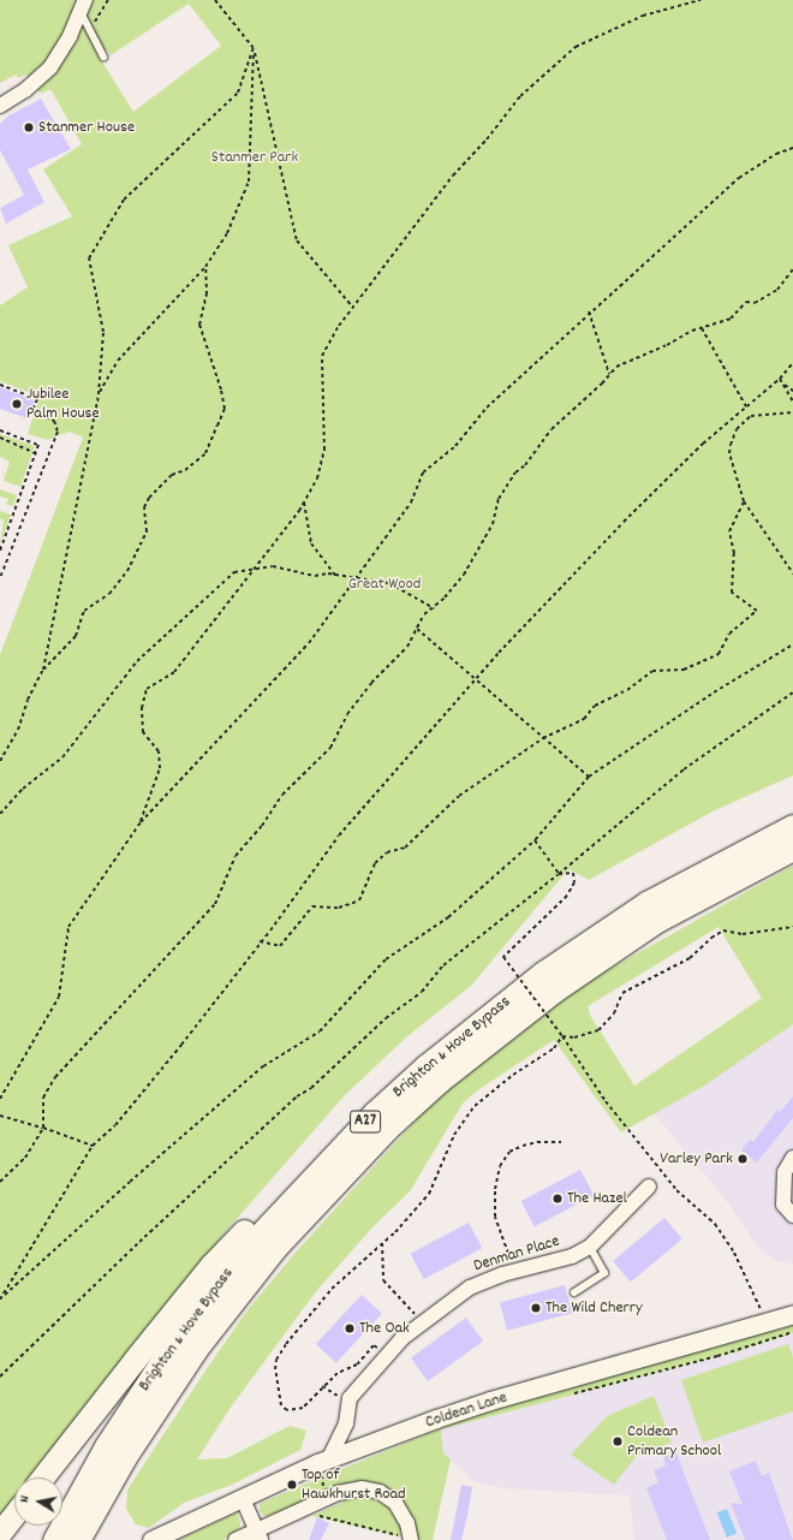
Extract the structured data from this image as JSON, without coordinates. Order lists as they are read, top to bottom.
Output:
{
  "streets": {
    "highway": ["Brighton & Hove Bypass", "A27"],
    "street": ["Denman Place", "Coldean Lane"]
  },
  "crossings": [
    ["Brighton & Hove Bypass", "A27"]
  ],
  "parks": ["Stanmer Park", "Great Wood"],
  "places": [
    "Stanmer House",
    "Jubilee Palm House",
    "Varley Park",
    "The Hazel",
    "The Wild Cherry",
    "The Oak",
    "Coldean Primary School",
    "Top of Hawkhurst Road"
  ],
  "north": "left"
}
